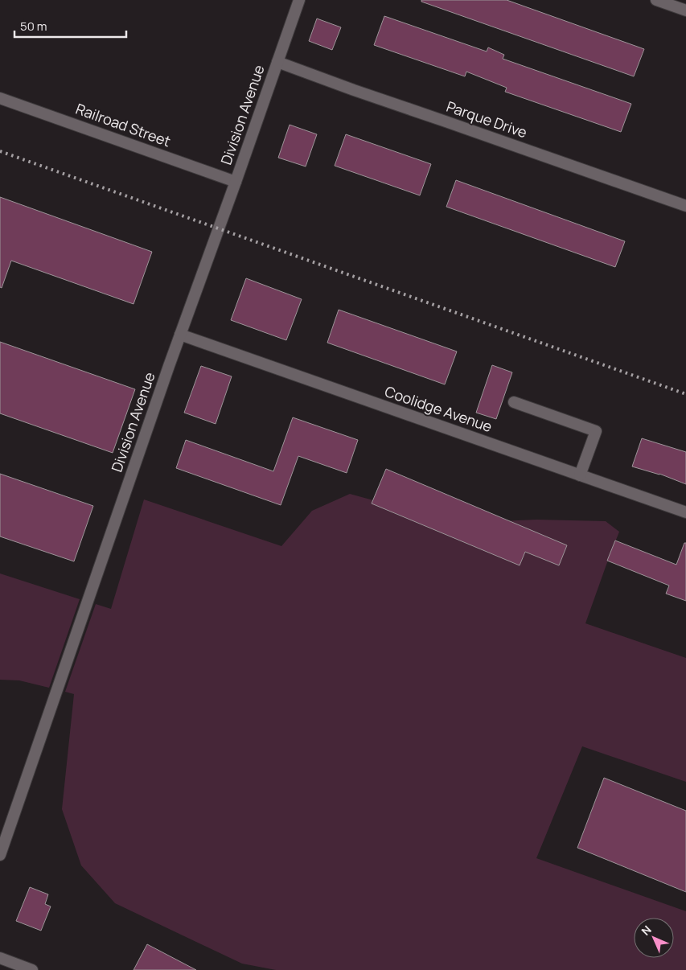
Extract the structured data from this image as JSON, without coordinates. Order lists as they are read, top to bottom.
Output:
{
  "streets": {
    "street": [
      "Division Avenue",
      "Parque Drive",
      "Railroad Street",
      "Coolidge Avenue"
    ]
  },
  "crossings": [
    ["Division Avenue", "Parque Drive"],
    ["Division Avenue", "Railroad Street"],
    ["Division Avenue", "Coolidge Avenue"]
  ],
  "scale_bar": "50 m",
  "north": "top left"
}
